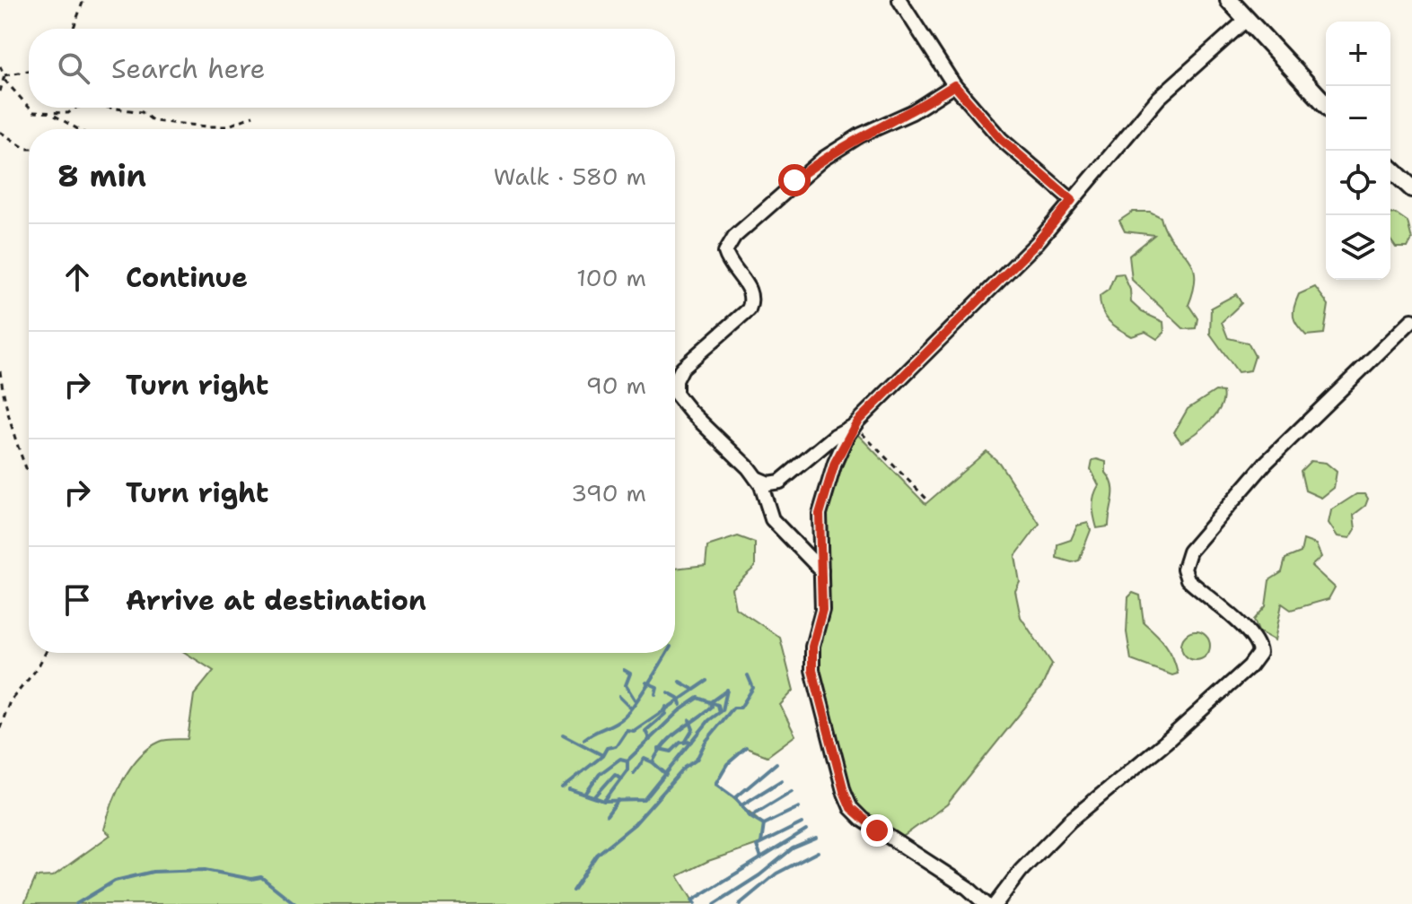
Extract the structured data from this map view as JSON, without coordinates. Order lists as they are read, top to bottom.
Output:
{
  "page": {
    "map_buttons": ["+", "−"],
    "search": "Search here",
    "heading": ["8 min", "Walk · 580 m"],
    "list": [
      ["Continue", "100 m"],
      ["Turn right", "90 m"],
      ["Turn right", "390 m"],
      "Arrive at destination"
    ]
  }
}
